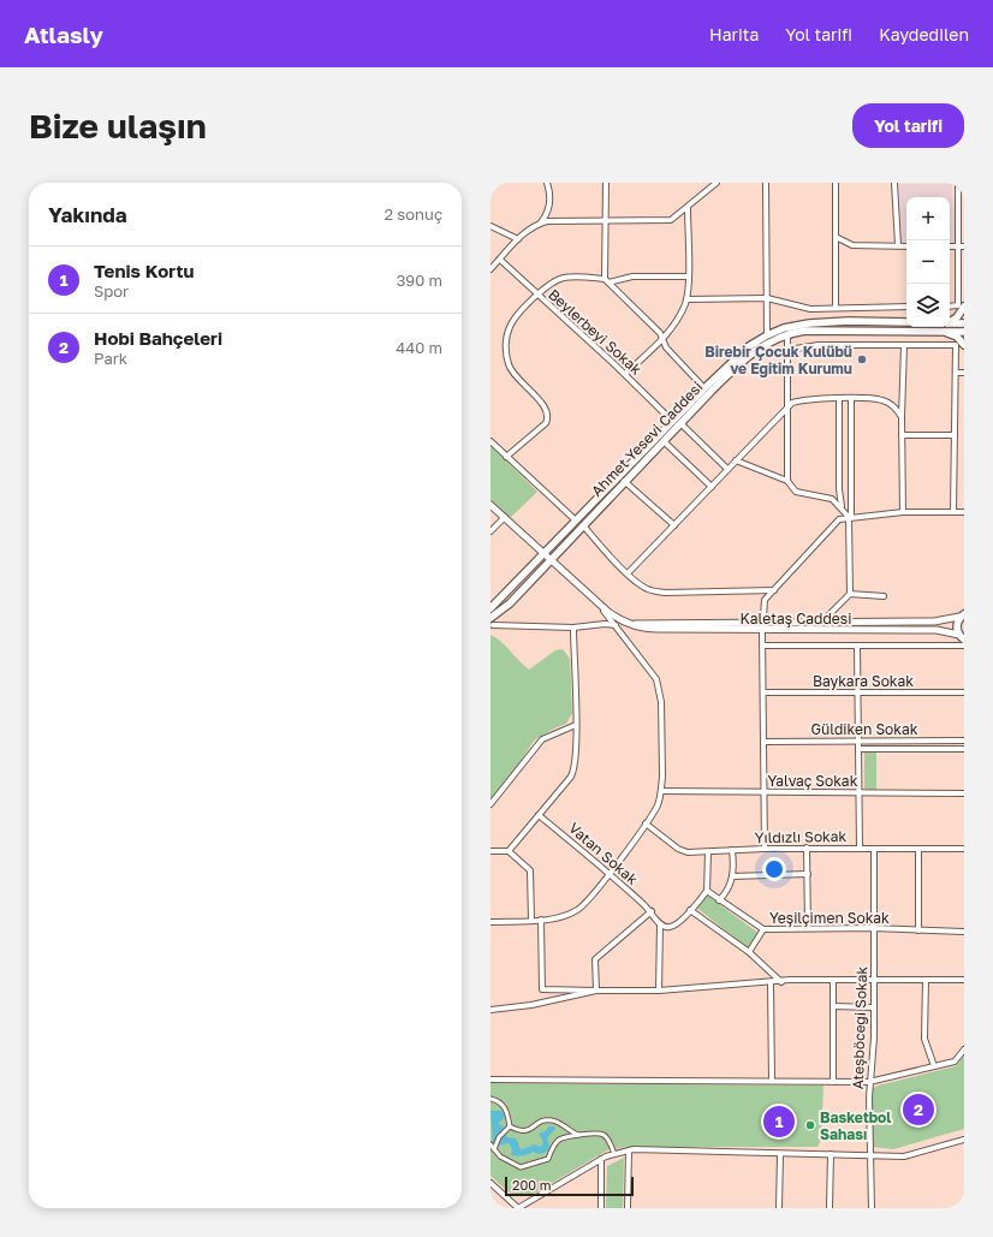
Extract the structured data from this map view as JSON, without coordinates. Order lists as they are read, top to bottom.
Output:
{
  "streets": {
    "main road": ["Ahmet Yesevi Caddesi"],
    "street": [
      "Beylerbeyi Sokak",
      "Kaletaş Caddesi",
      "Baykara Sokak",
      "Güldiken Sokak",
      "Yalvaç Sokak",
      "Yıldızlı Sokak",
      "Vatan Sokak",
      "Yeşilçimen Sokak",
      "Ateşböceği Sokak"
    ]
  },
  "crossings": [
    ["Beylerbeyi Sokak", "Ahmet Yesevi Caddesi"],
    ["Ahmet Yesevi Caddesi", "Kaletaş Caddesi"],
    ["Yıldızlı Sokak", "Ateşböceği Sokak"],
    ["Yeşilçimen Sokak", "Ateşböceği Sokak"]
  ],
  "places": ["Birebir Çocuk Kulübü ve Eğitim Kurumu", "Basketbol Sahası"],
  "scale_bar": "200 m",
  "page": {
    "header": "Atlasly",
    "nav": ["Harita", "Yol tarifi", "Kaydedilen"],
    "buttons": "Yol tarifi",
    "title": "Bize ulaşın",
    "heading": ["Yakında", "2 sonuç"],
    "map_buttons": ["+", "−"],
    "list": [
      {
        "mark": "1",
        "name": "Tenis Kortu",
        "note": "Spor",
        "value": "390 m"
      },
      {
        "mark": "2",
        "name": "Hobi Bahçeleri",
        "note": "Park",
        "value": "440 m"
      }
    ],
    "pins": ["2", "1"],
    "scale": "200 m"
  }
}
